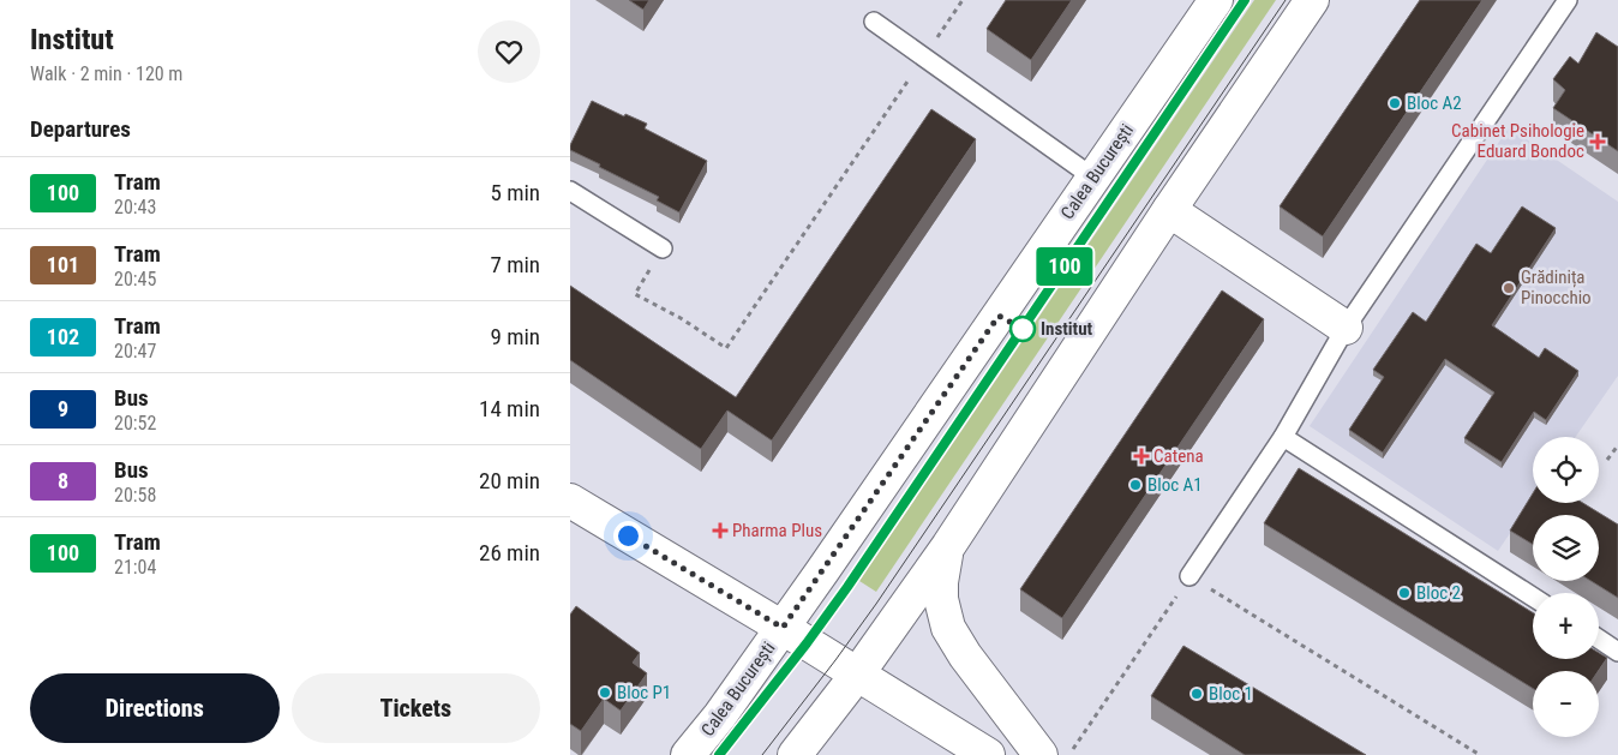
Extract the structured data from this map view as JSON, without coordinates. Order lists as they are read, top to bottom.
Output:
{
  "streets": {
    "main road": ["Calea București"]
  },
  "places": {
    "other": [
      "Bloc A2",
      "Grădinița Pinocchio",
      "Institut",
      "Bloc A1",
      "Bloc 2",
      "Bloc P1",
      "Bloc 1"
    ],
    "health": ["Cabinet Psihologie Eduard Bondoc", "Catena", "Pharma Plus"]
  },
  "lines": ["tram line 100"],
  "page": {
    "heading": [
      ["Institut", "Walk · 2 min · 120 m"],
      "Departures"
    ],
    "on_map": "100",
    "list": [
      {
        "mark": "100",
        "name": "Tram",
        "note": "20:43",
        "value": "5 min"
      },
      {
        "mark": "101",
        "name": "Tram",
        "note": "20:45",
        "value": "7 min"
      },
      {
        "mark": "102",
        "name": "Tram",
        "note": "20:47",
        "value": "9 min"
      },
      {
        "mark": "9",
        "name": "Bus",
        "note": "20:52",
        "value": "14 min"
      },
      {
        "mark": "8",
        "name": "Bus",
        "note": "20:58",
        "value": "20 min"
      },
      {
        "mark": "100",
        "name": "Tram",
        "note": "21:04",
        "value": "26 min"
      }
    ],
    "map_buttons": ["+", "−"],
    "buttons": ["Directions", "Tickets"]
  }
}
